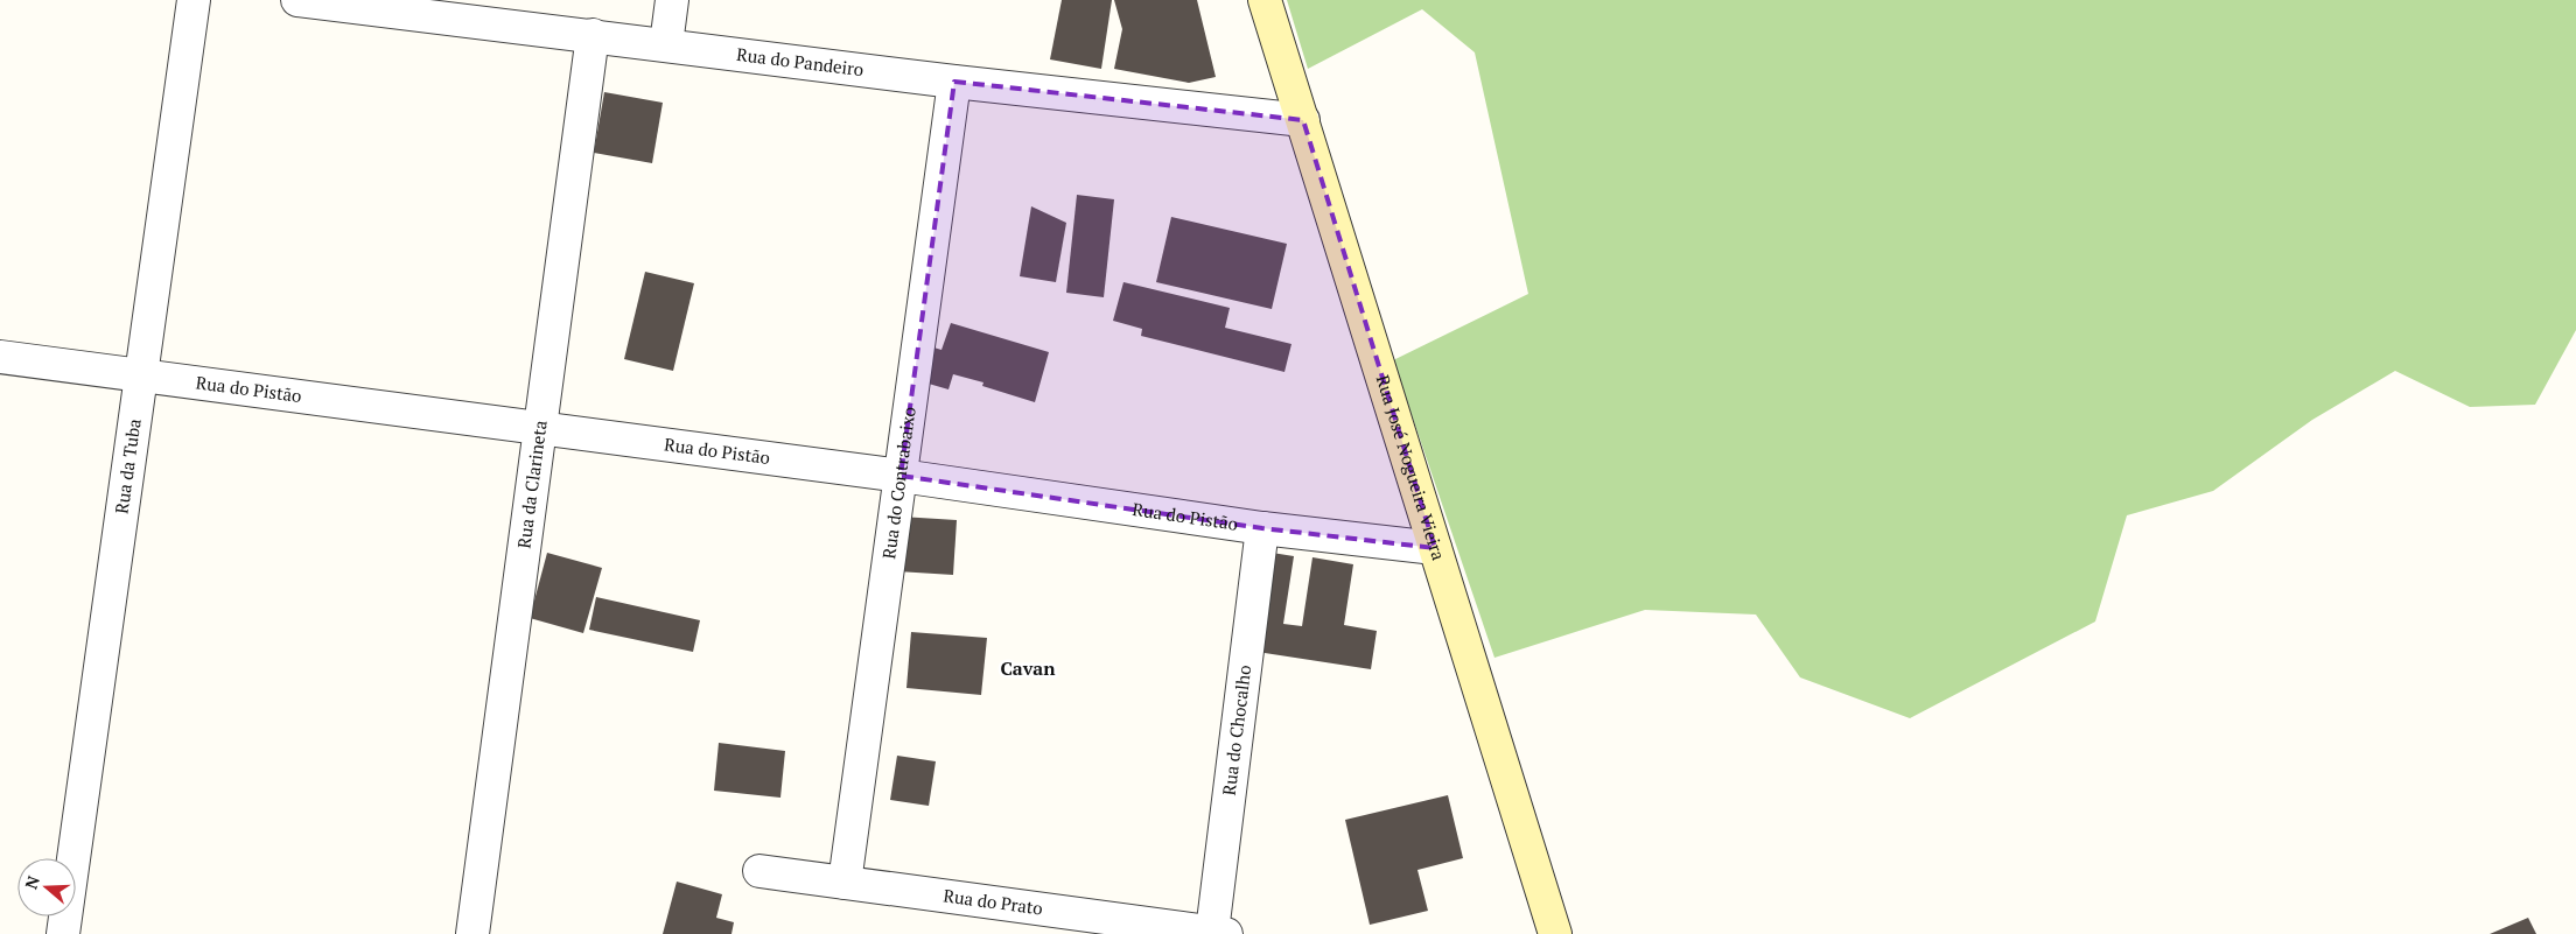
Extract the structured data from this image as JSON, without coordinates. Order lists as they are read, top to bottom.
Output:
{
  "streets": {
    "main road": ["Rua José Nogueira Vieira"],
    "street": [
      "Rua do Pandeiro",
      "Rua do Pistão",
      "Rua da Tuba",
      "Rua do Contrabaixo",
      "Rua da Clarineta",
      "Rua do Chocalho",
      "Rua do Prato"
    ]
  },
  "crossings": [
    ["Rua do Pandeiro", "Rua José Nogueira Vieira"],
    ["Rua do Pandeiro", "Rua do Contrabaixo"],
    ["Rua do Pandeiro", "Rua da Clarineta"],
    ["Rua do Pistão", "Rua da Tuba"],
    ["Rua do Pistão", "Rua José Nogueira Vieira"],
    ["Rua do Pistão", "Rua do Contrabaixo"],
    ["Rua do Pistão", "Rua da Clarineta"],
    ["Rua do Pistão", "Rua do Chocalho"],
    ["Rua do Contrabaixo", "Rua do Prato"],
    ["Rua do Chocalho", "Rua do Prato"]
  ],
  "districts": ["Cavan"],
  "north": "left"
}
